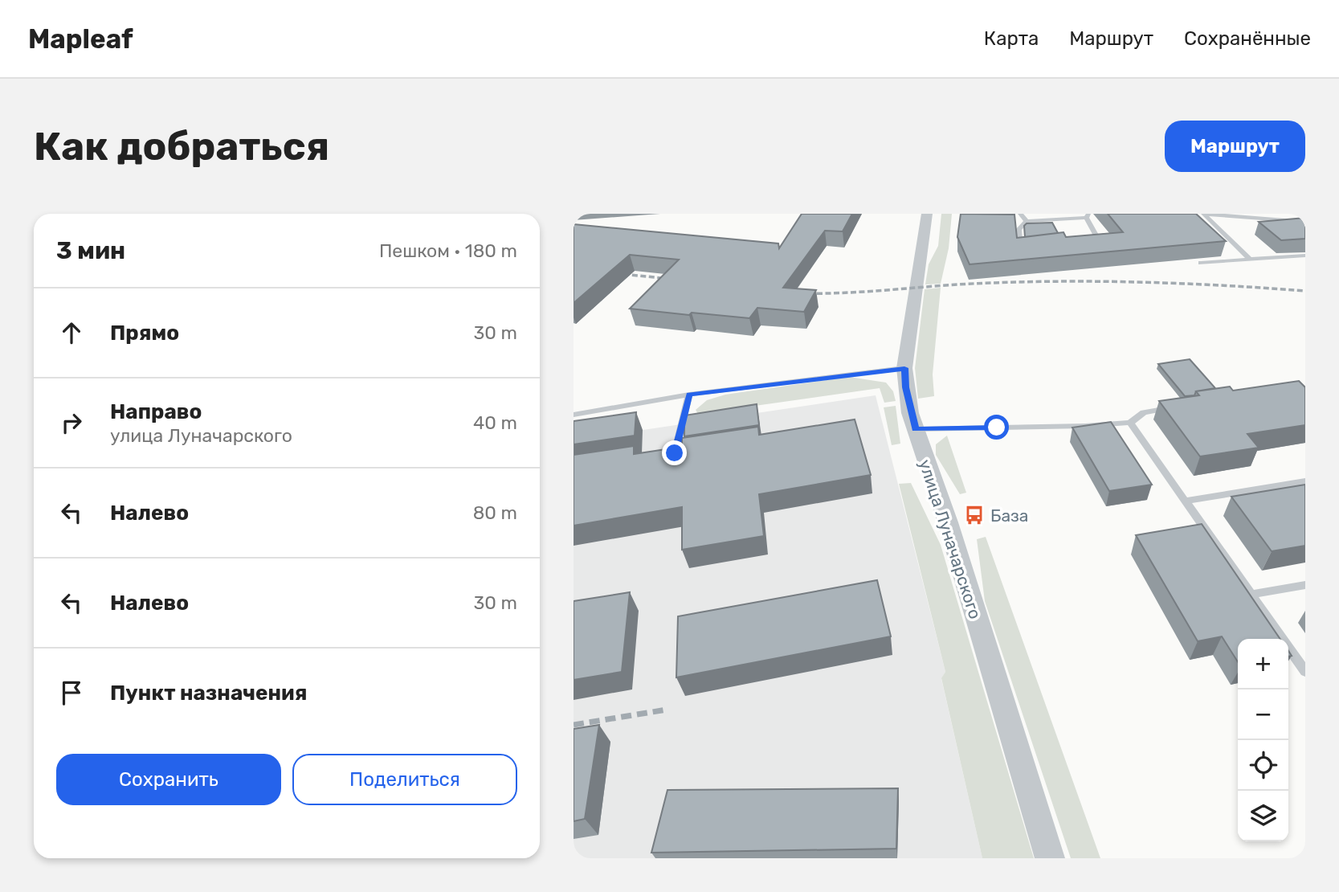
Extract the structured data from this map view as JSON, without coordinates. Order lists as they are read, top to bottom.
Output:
{
  "streets": {
    "street": ["улица Луначарского"]
  },
  "places": {
    "bus stop": ["База"]
  },
  "page": {
    "header": "Mapleaf",
    "nav": ["Карта", "Маршрут", "Сохранённые"],
    "buttons": [
      "Маршрут",
      ["Сохранить", "Поделиться"]
    ],
    "title": "Как добраться",
    "heading": ["3 мин", "Пешком · 180 m"],
    "list": [
      ["Прямо", "30 m"],
      ["Направо", "улица Луначарского", "40 m"],
      ["Налево", "80 m"],
      ["Налево", "30 m"],
      "Пункт назначения"
    ],
    "map_buttons": ["+", "−"]
  }
}
